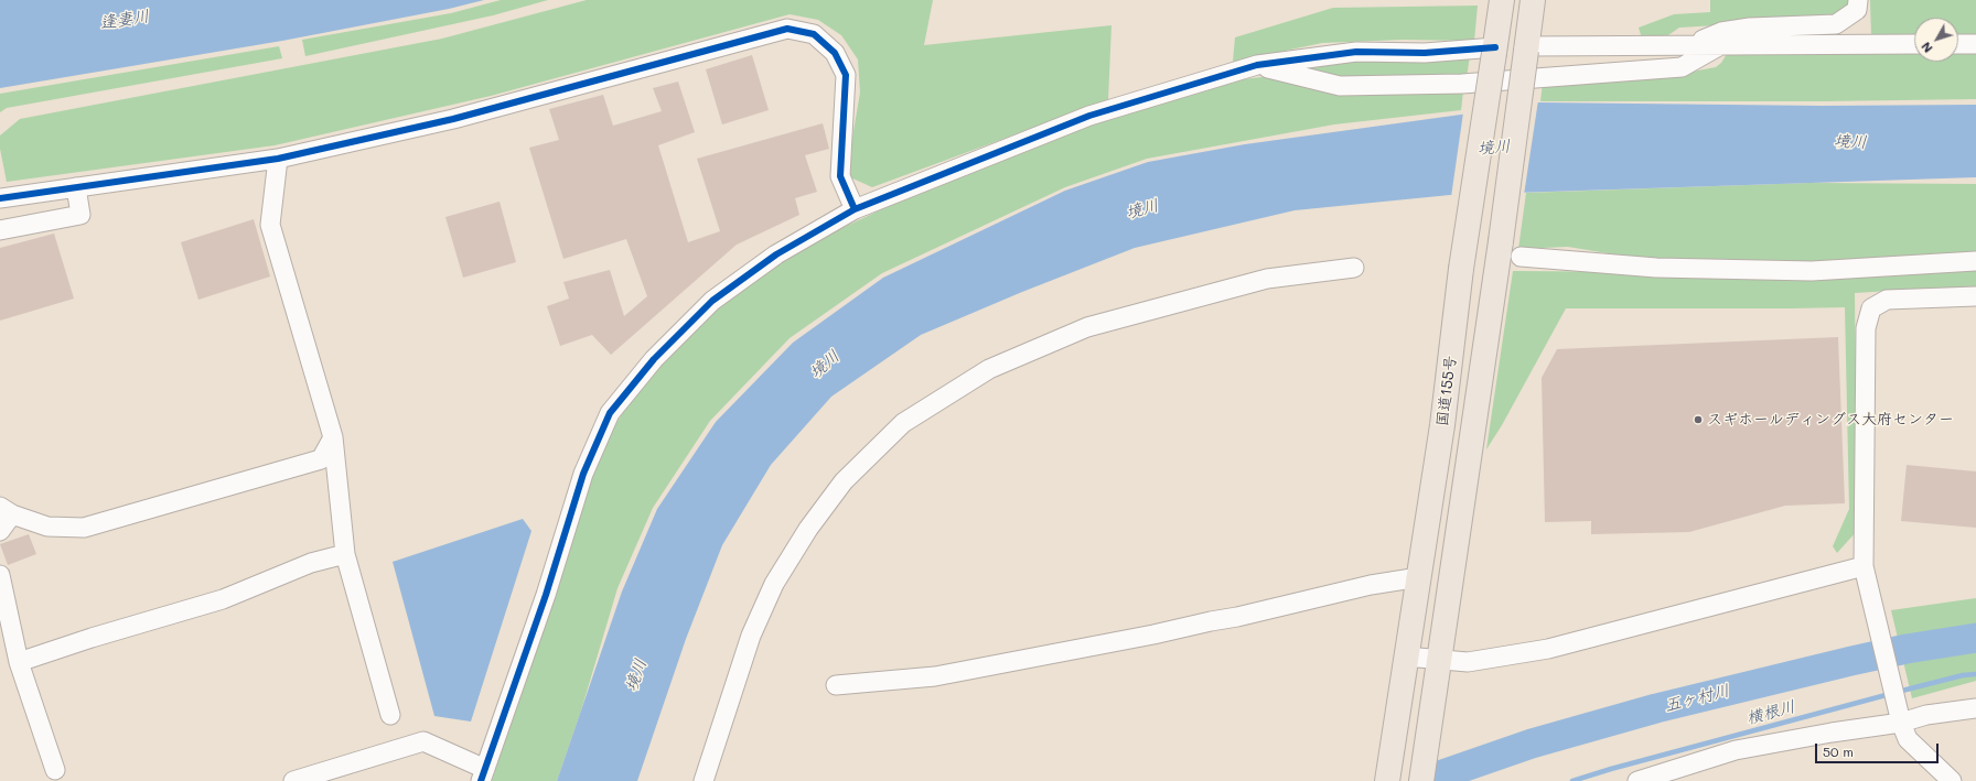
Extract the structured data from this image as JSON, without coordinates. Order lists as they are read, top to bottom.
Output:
{
  "streets": {
    "highway": ["国道155号"]
  },
  "water": [
    "逢妻川",
    "境川",
    "五ヶ村川",
    "横根川"
  ],
  "places": ["スギホールディングス大府センター"],
  "scale_bar": "50 m",
  "north": "bottom left"
}
